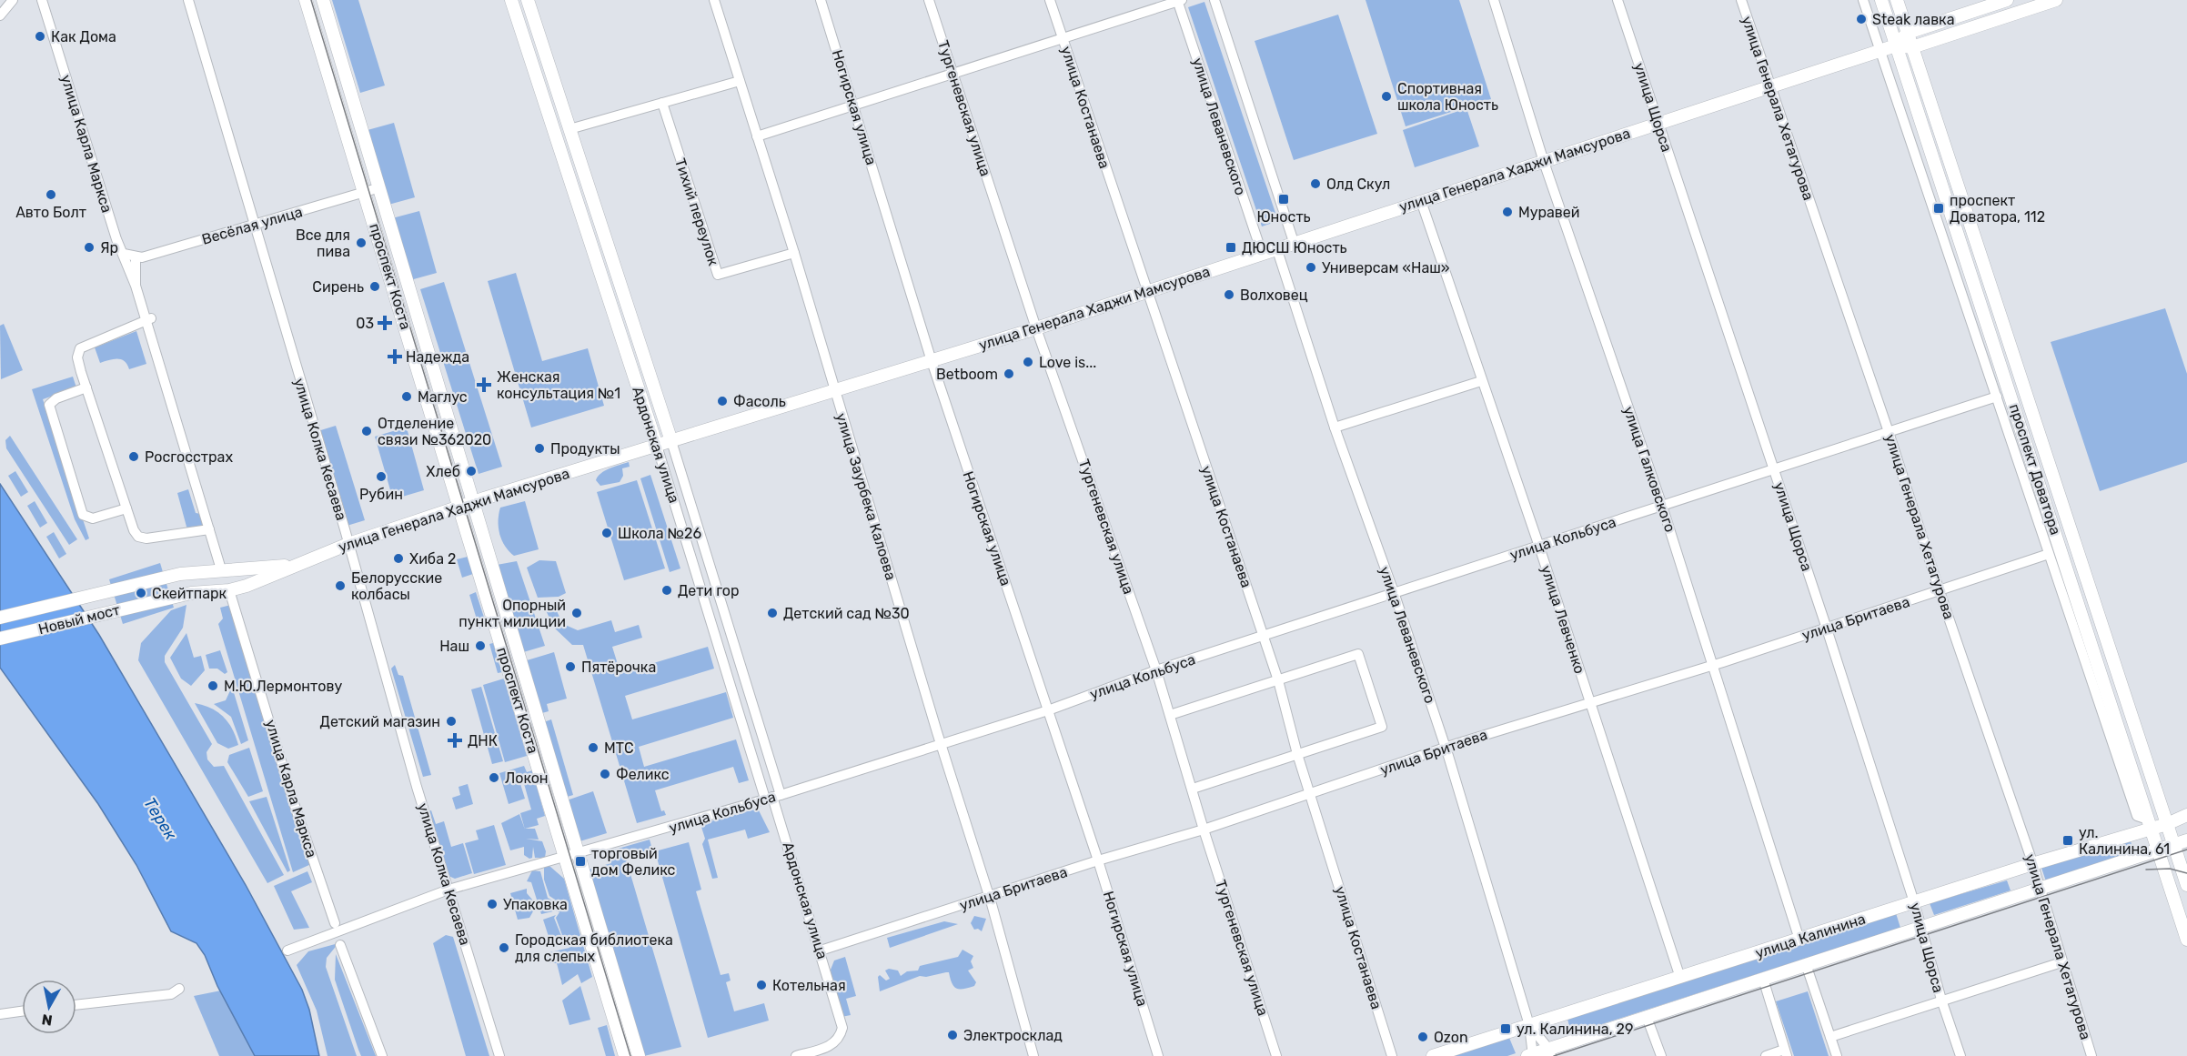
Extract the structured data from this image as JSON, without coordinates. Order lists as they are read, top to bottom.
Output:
{
  "streets": {
    "main road": [
      "улица Генерала Хаджи Мамсурова",
      "проспект Коста",
      "Ардонская улица",
      "проспект Доватора",
      "Новый мост",
      "улица Калинина"
    ],
    "street": [
      "Ногирская улица",
      "улица Костанаева",
      "улица Щорса",
      "Тургеневская улица",
      "улица Генерала Хетагурова",
      "улица Леваневского",
      "улица Карла Маркса",
      "Тихий переулок",
      "Весёлая улица",
      "улица Колка Кесаева",
      "улица Галковского",
      "улица Заурбека Калоева",
      "улица Кольбуса",
      "улица Бритаева",
      "улица Левченко"
    ]
  },
  "crossings": [
    ["Ногирская улица", "улица Генерала Хаджи Мамсурова"],
    ["Ногирская улица", "улица Кольбуса"],
    ["Ногирская улица", "улица Бритаева"],
    ["улица Костанаева", "улица Генерала Хаджи Мамсурова"],
    ["улица Костанаева", "улица Кольбуса"],
    ["улица Костанаева", "улица Бритаева"],
    ["улица Щорса", "улица Генерала Хаджи Мамсурова"],
    ["улица Щорса", "улица Кольбуса"],
    ["улица Щорса", "улица Бритаева"],
    ["улица Щорса", "улица Калинина"],
    ["Тургеневская улица", "улица Генерала Хаджи Мамсурова"],
    ["Тургеневская улица", "улица Кольбуса"],
    ["Тургеневская улица", "улица Бритаева"],
    ["улица Генерала Хетагурова", "улица Генерала Хаджи Мамсурова"],
    ["улица Генерала Хетагурова", "улица Кольбуса"],
    ["улица Генерала Хетагурова", "улица Бритаева"],
    ["улица Генерала Хетагурова", "улица Калинина"],
    ["улица Леваневского", "улица Генерала Хаджи Мамсурова"],
    ["улица Леваневского", "улица Кольбуса"],
    ["улица Леваневского", "улица Бритаева"],
    ["улица Леваневского", "улица Калинина"],
    ["улица Карла Маркса", "улица Генерала Хаджи Мамсурова"],
    ["улица Карла Маркса", "Весёлая улица"],
    ["улица Генерала Хаджи Мамсурова", "проспект Коста"],
    ["улица Генерала Хаджи Мамсурова", "Ардонская улица"],
    ["улица Генерала Хаджи Мамсурова", "улица Колка Кесаева"],
    ["улица Генерала Хаджи Мамсурова", "улица Галковского"],
    ["улица Генерала Хаджи Мамсурова", "проспект Доватора"],
    ["улица Генерала Хаджи Мамсурова", "улица Заурбека Калоева"],
    ["улица Генерала Хаджи Мамсурова", "Новый мост"],
    ["улица Генерала Хаджи Мамсурова", "улица Левченко"],
    ["Тихий переулок", "улица Заурбека Калоева"],
    ["Весёлая улица", "проспект Коста"],
    ["Весёлая улица", "улица Колка Кесаева"],
    ["проспект Коста", "улица Кольбуса"],
    ["Ардонская улица", "улица Кольбуса"],
    ["Ардонская улица", "улица Бритаева"],
    ["улица Колка Кесаева", "улица Кольбуса"],
    ["улица Галковского", "улица Кольбуса"],
    ["улица Галковского", "улица Бритаева"],
    ["улица Галковского", "улица Калинина"],
    ["проспект Доватора", "улица Калинина"],
    ["улица Заурбека Калоева", "улица Кольбуса"],
    ["улица Заурбека Калоева", "улица Бритаева"],
    ["улица Кольбуса", "улица Левченко"],
    ["улица Бритаева", "улица Левченко"],
    ["улица Левченко", "улица Калинина"]
  ],
  "water": ["Терек"],
  "places": {
    "other": [
      "Steak лавка",
      "Как Дома",
      "Спортивная школа Юность",
      "Олд Скул",
      "Авто Болт",
      "Муравей",
      "Все для пива",
      "Яр",
      "Универсам «Наш»",
      "Сирень",
      "Волховец",
      "Love is...",
      "Betboom",
      "Маглус",
      "Фасоль",
      "Отделение связи №362020",
      "Продукты",
      "Росгосстрах",
      "Хлеб",
      "Рубин",
      "Школа №26",
      "Хиба 2",
      "Белорусские колбасы",
      "Дети гор",
      "Скейтпарк",
      "Опорный пункт милиции",
      "Детский сад №30",
      "Наш",
      "Пятёрочка",
      "М.Ю.Лермонтову",
      "Детский магазин",
      "МТС",
      "Феликс",
      "Локон",
      "Упаковка",
      "Городская библиотека для слепых",
      "Котельная",
      "Электросклад",
      "Ozon"
    ],
    "transit": [
      "Юность",
      "проспект Доватора, 112",
      "ДЮСШ Юность",
      "ул. Калинина, 61",
      "торговый дом Феликс",
      "ул. Калинина, 29"
    ],
    "health": [
      "03",
      "Надежда",
      "Женская консультация №1",
      "ДНК"
    ]
  },
  "north": "bottom"
}
